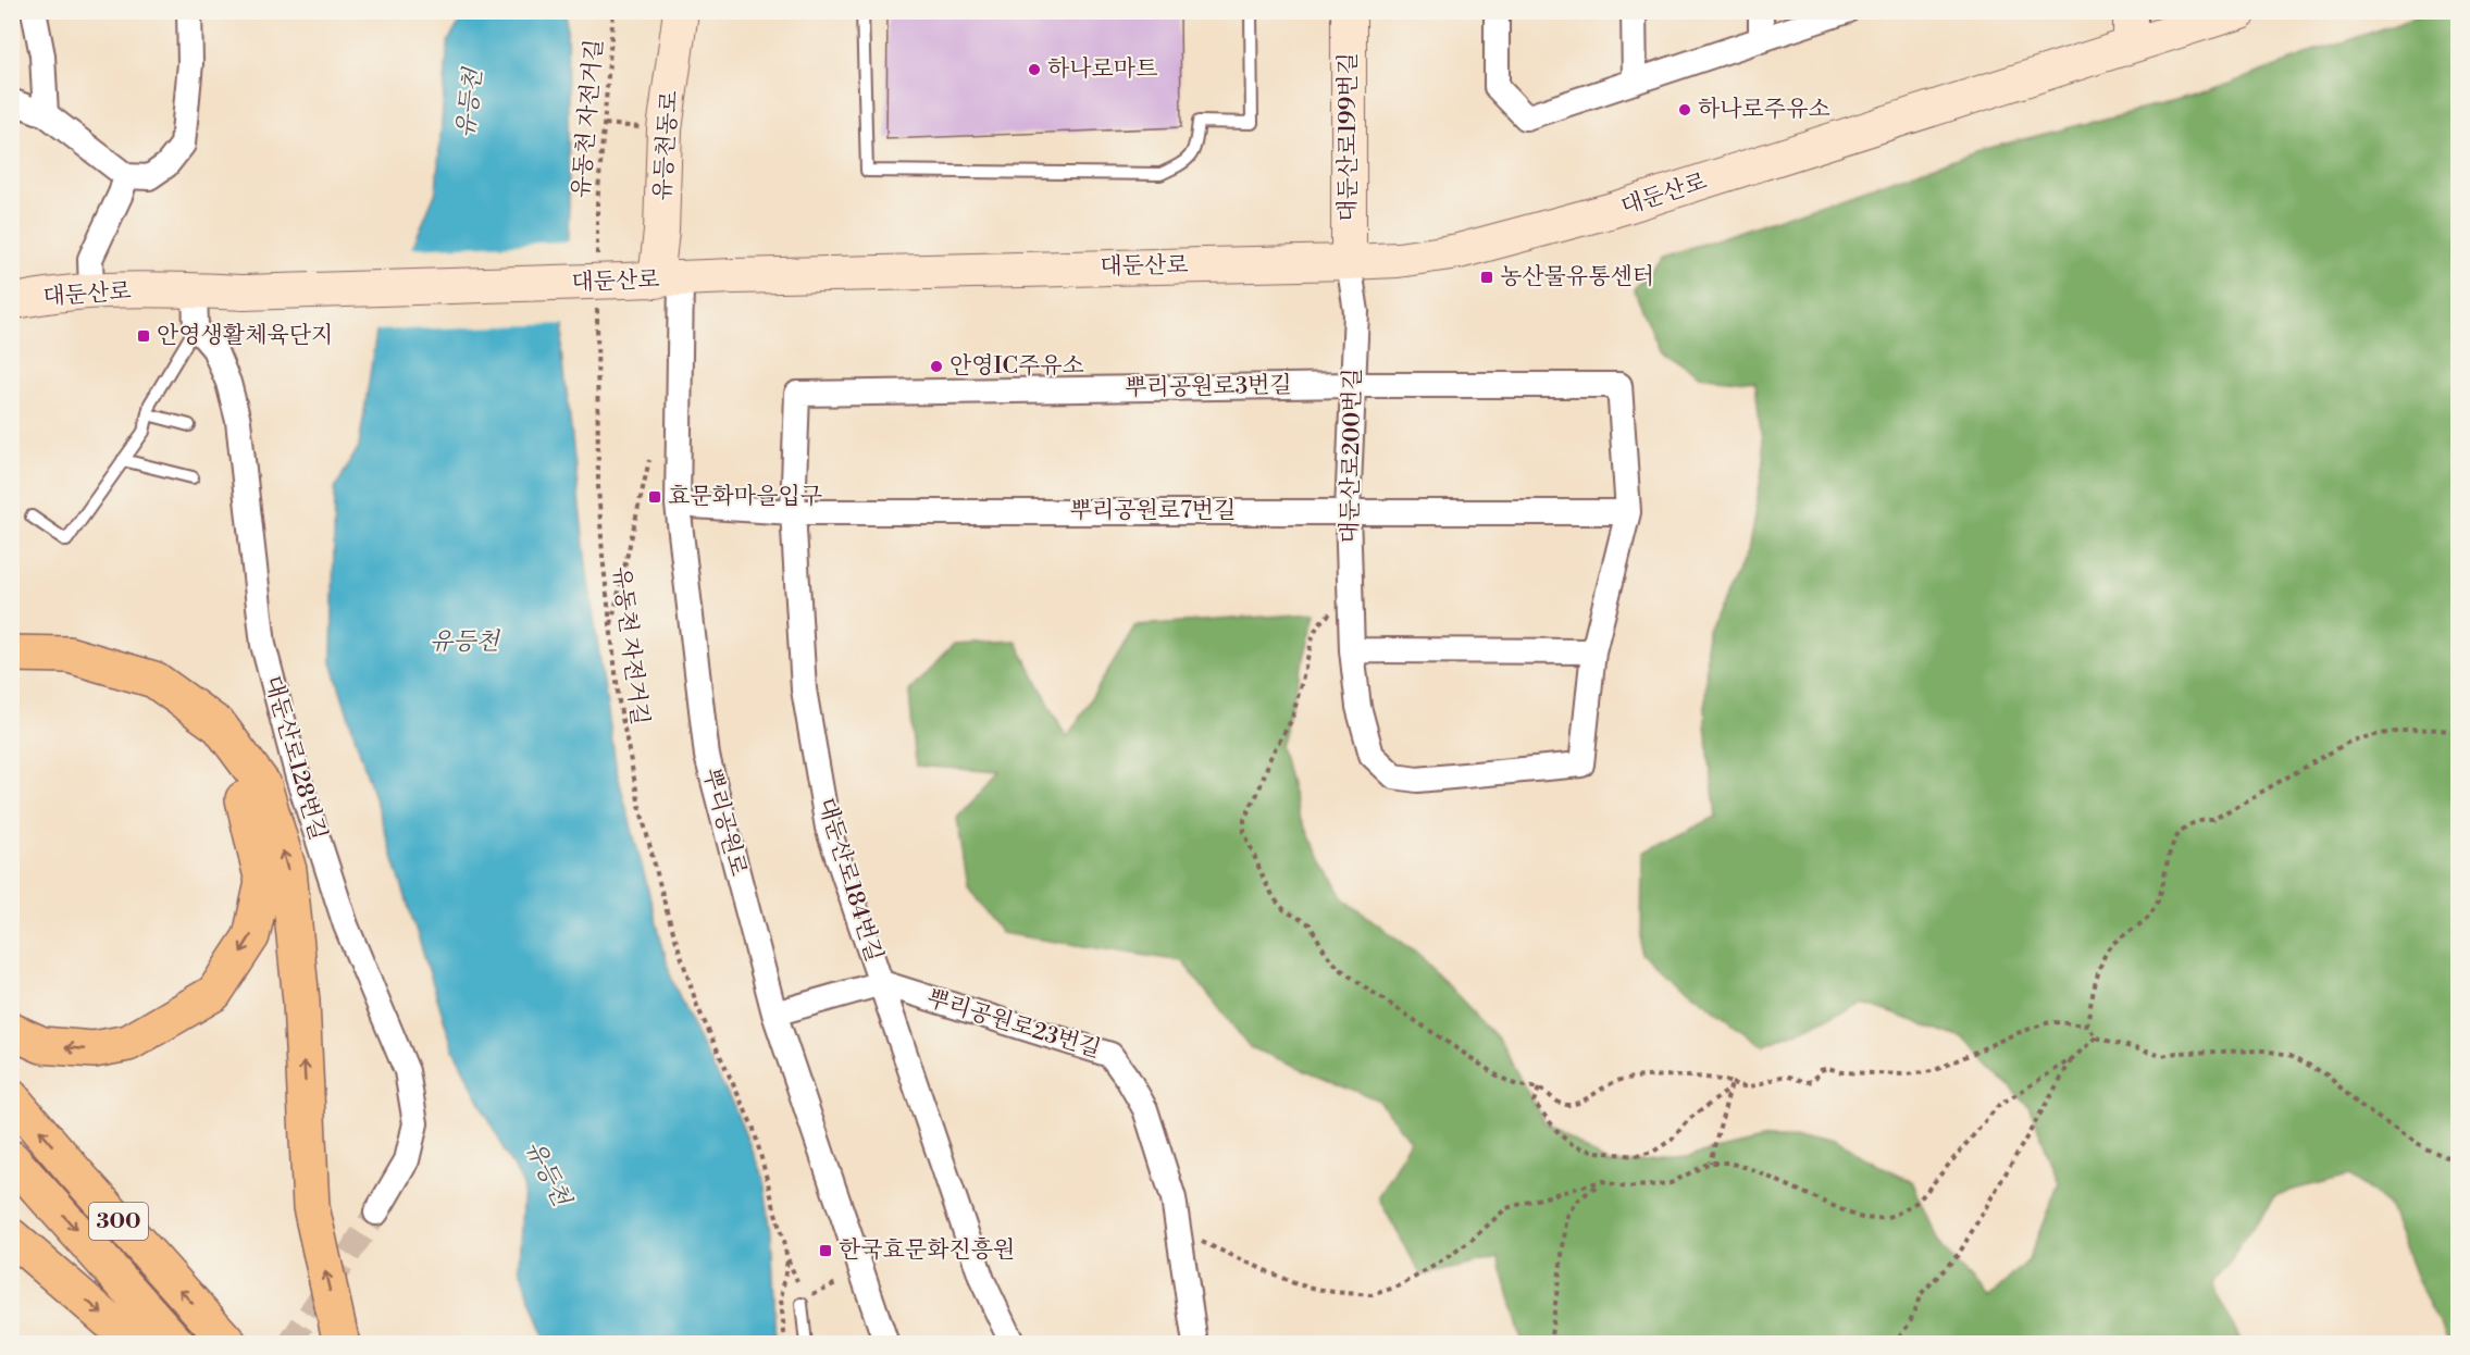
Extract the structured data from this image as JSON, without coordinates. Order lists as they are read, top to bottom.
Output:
{
  "streets": {
    "highway": ["300"],
    "main road": ["대둔산로199번길", "유등천동로", "대둔산로"],
    "street": [
      "뿌리공원로3번길",
      "대둔산로200번길",
      "뿌리공원로7번길",
      "대둔산로128번길",
      "뿌리공원로",
      "대둔산로184번길",
      "뿌리공원로23번길"
    ],
    "path": ["유동천 자전거길"]
  },
  "crossings": [
    ["대둔산로199번길", "대둔산로"],
    ["대둔산로199번길", "대둔산로200번길"],
    ["유등천동로", "대둔산로"],
    ["유등천동로", "뿌리공원로"],
    ["대둔산로", "대둔산로200번길"],
    ["대둔산로", "뿌리공원로"],
    ["뿌리공원로3번길", "대둔산로200번길"],
    ["뿌리공원로3번길", "대둔산로184번길"],
    ["대둔산로200번길", "뿌리공원로7번길"],
    ["뿌리공원로7번길", "뿌리공원로"],
    ["뿌리공원로7번길", "대둔산로184번길"],
    ["대둔산로184번길", "뿌리공원로23번길"]
  ],
  "water": ["유등천"],
  "places": {
    "other": ["하나로마트", "하나로주유소", "안영IC주유소"],
    "transit": [
      "농산물유통센터",
      "안영생활체육단지",
      "효문화마을입구",
      "한국효문화진흥원"
    ]
  }
}
